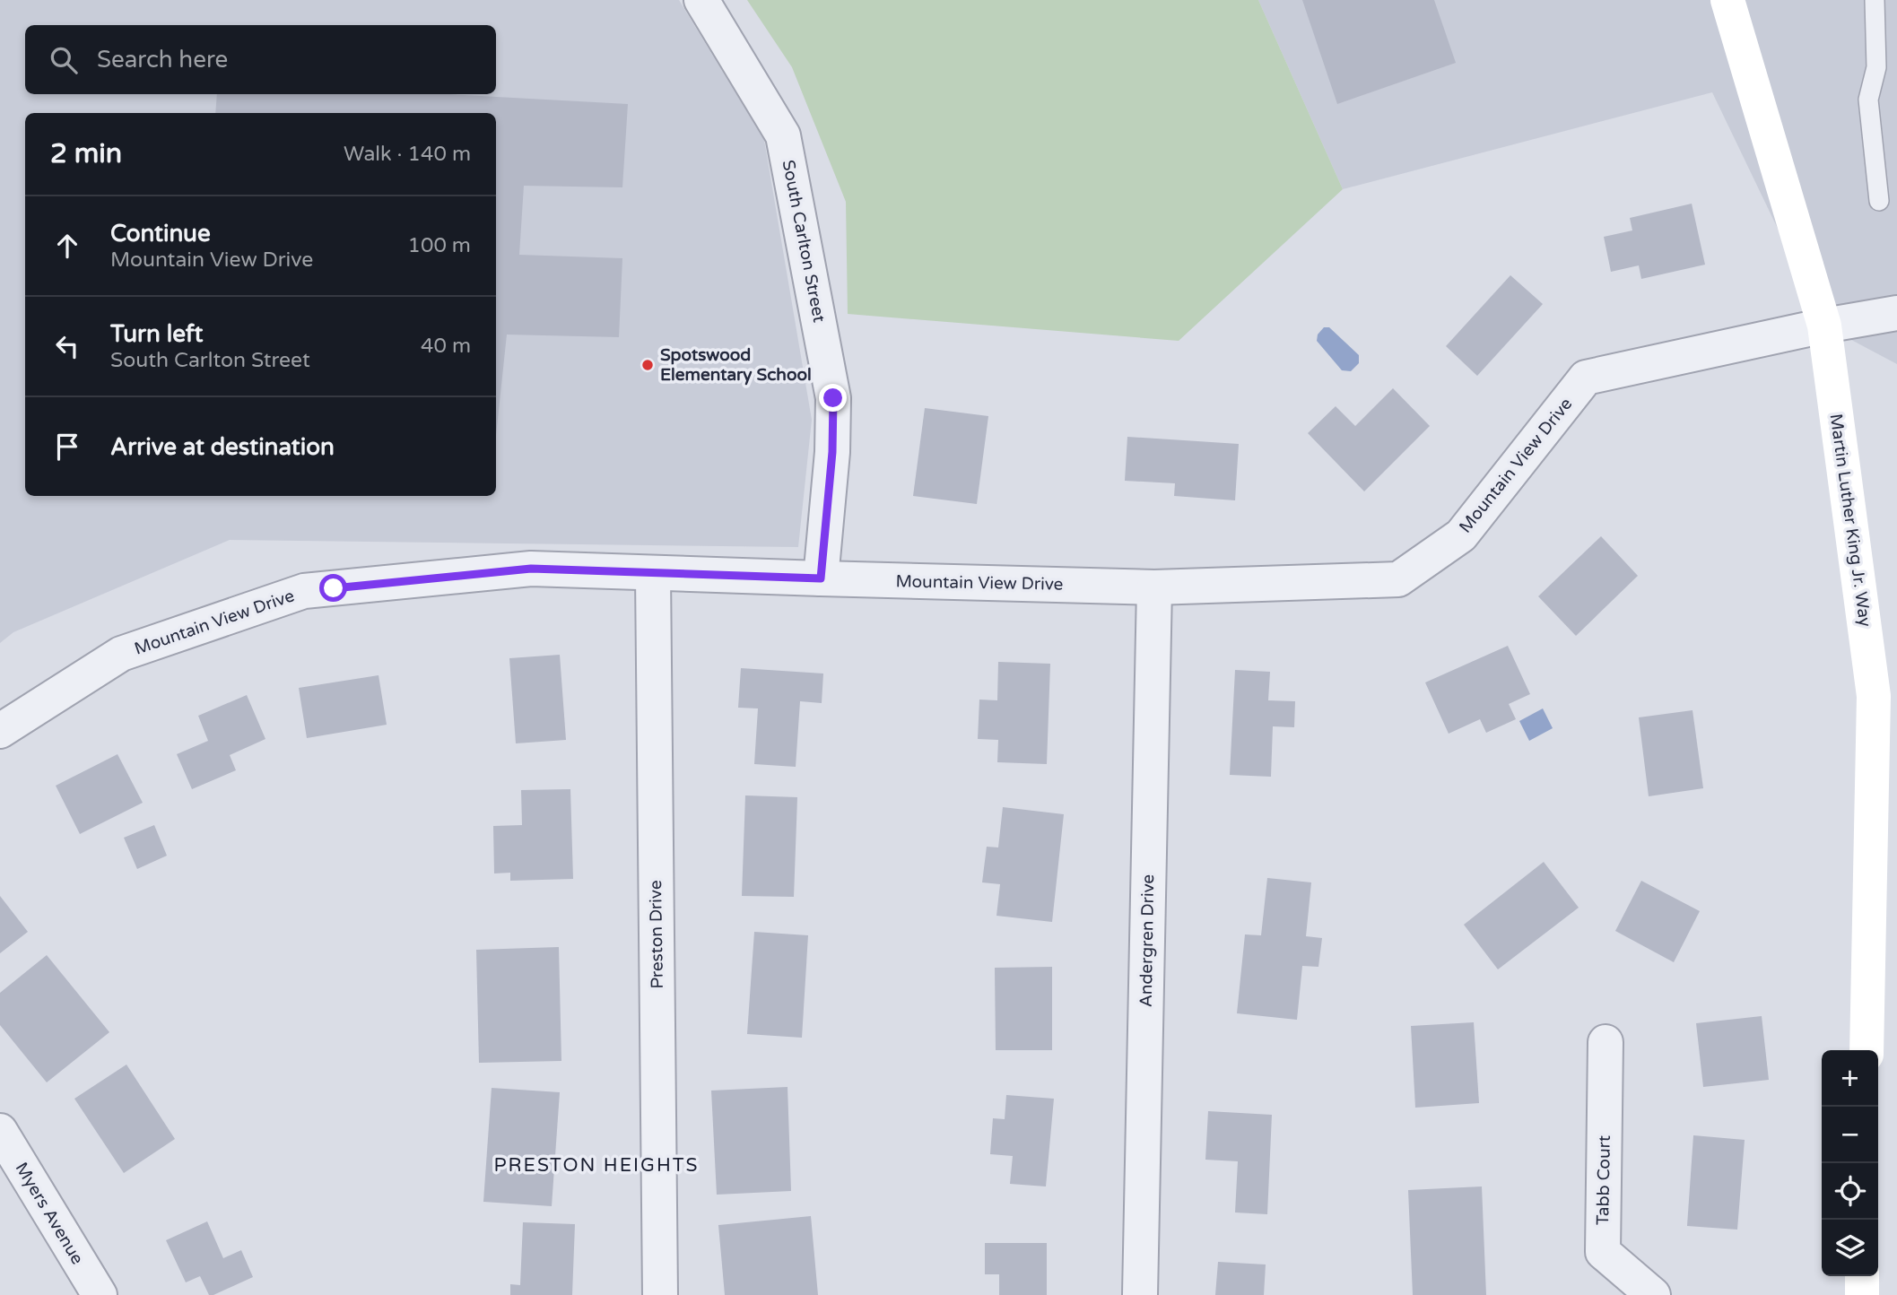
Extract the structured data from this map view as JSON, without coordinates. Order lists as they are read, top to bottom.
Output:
{
  "streets": {
    "main road": ["Martin Luther King Jr. Way"],
    "street": [
      "South Carlton Street",
      "Mountain View Drive",
      "Preston Drive",
      "Andergren Drive",
      "Tabb Court",
      "Myers Avenue"
    ]
  },
  "crossings": [
    ["South Carlton Street", "Mountain View Drive"],
    ["Mountain View Drive", "Martin Luther King Jr. Way"],
    ["Mountain View Drive", "Preston Drive"],
    ["Mountain View Drive", "Andergren Drive"]
  ],
  "districts": ["PRESTON HEIGHTS"],
  "places": ["Spotswood Elementary School"],
  "page": {
    "search": "Search here",
    "heading": ["2 min", "Walk · 140 m"],
    "list": [
      ["Continue", "Mountain View Drive", "100 m"],
      ["Turn left", "South Carlton Street", "40 m"],
      "Arrive at destination"
    ],
    "map_buttons": ["+", "−"]
  }
}
